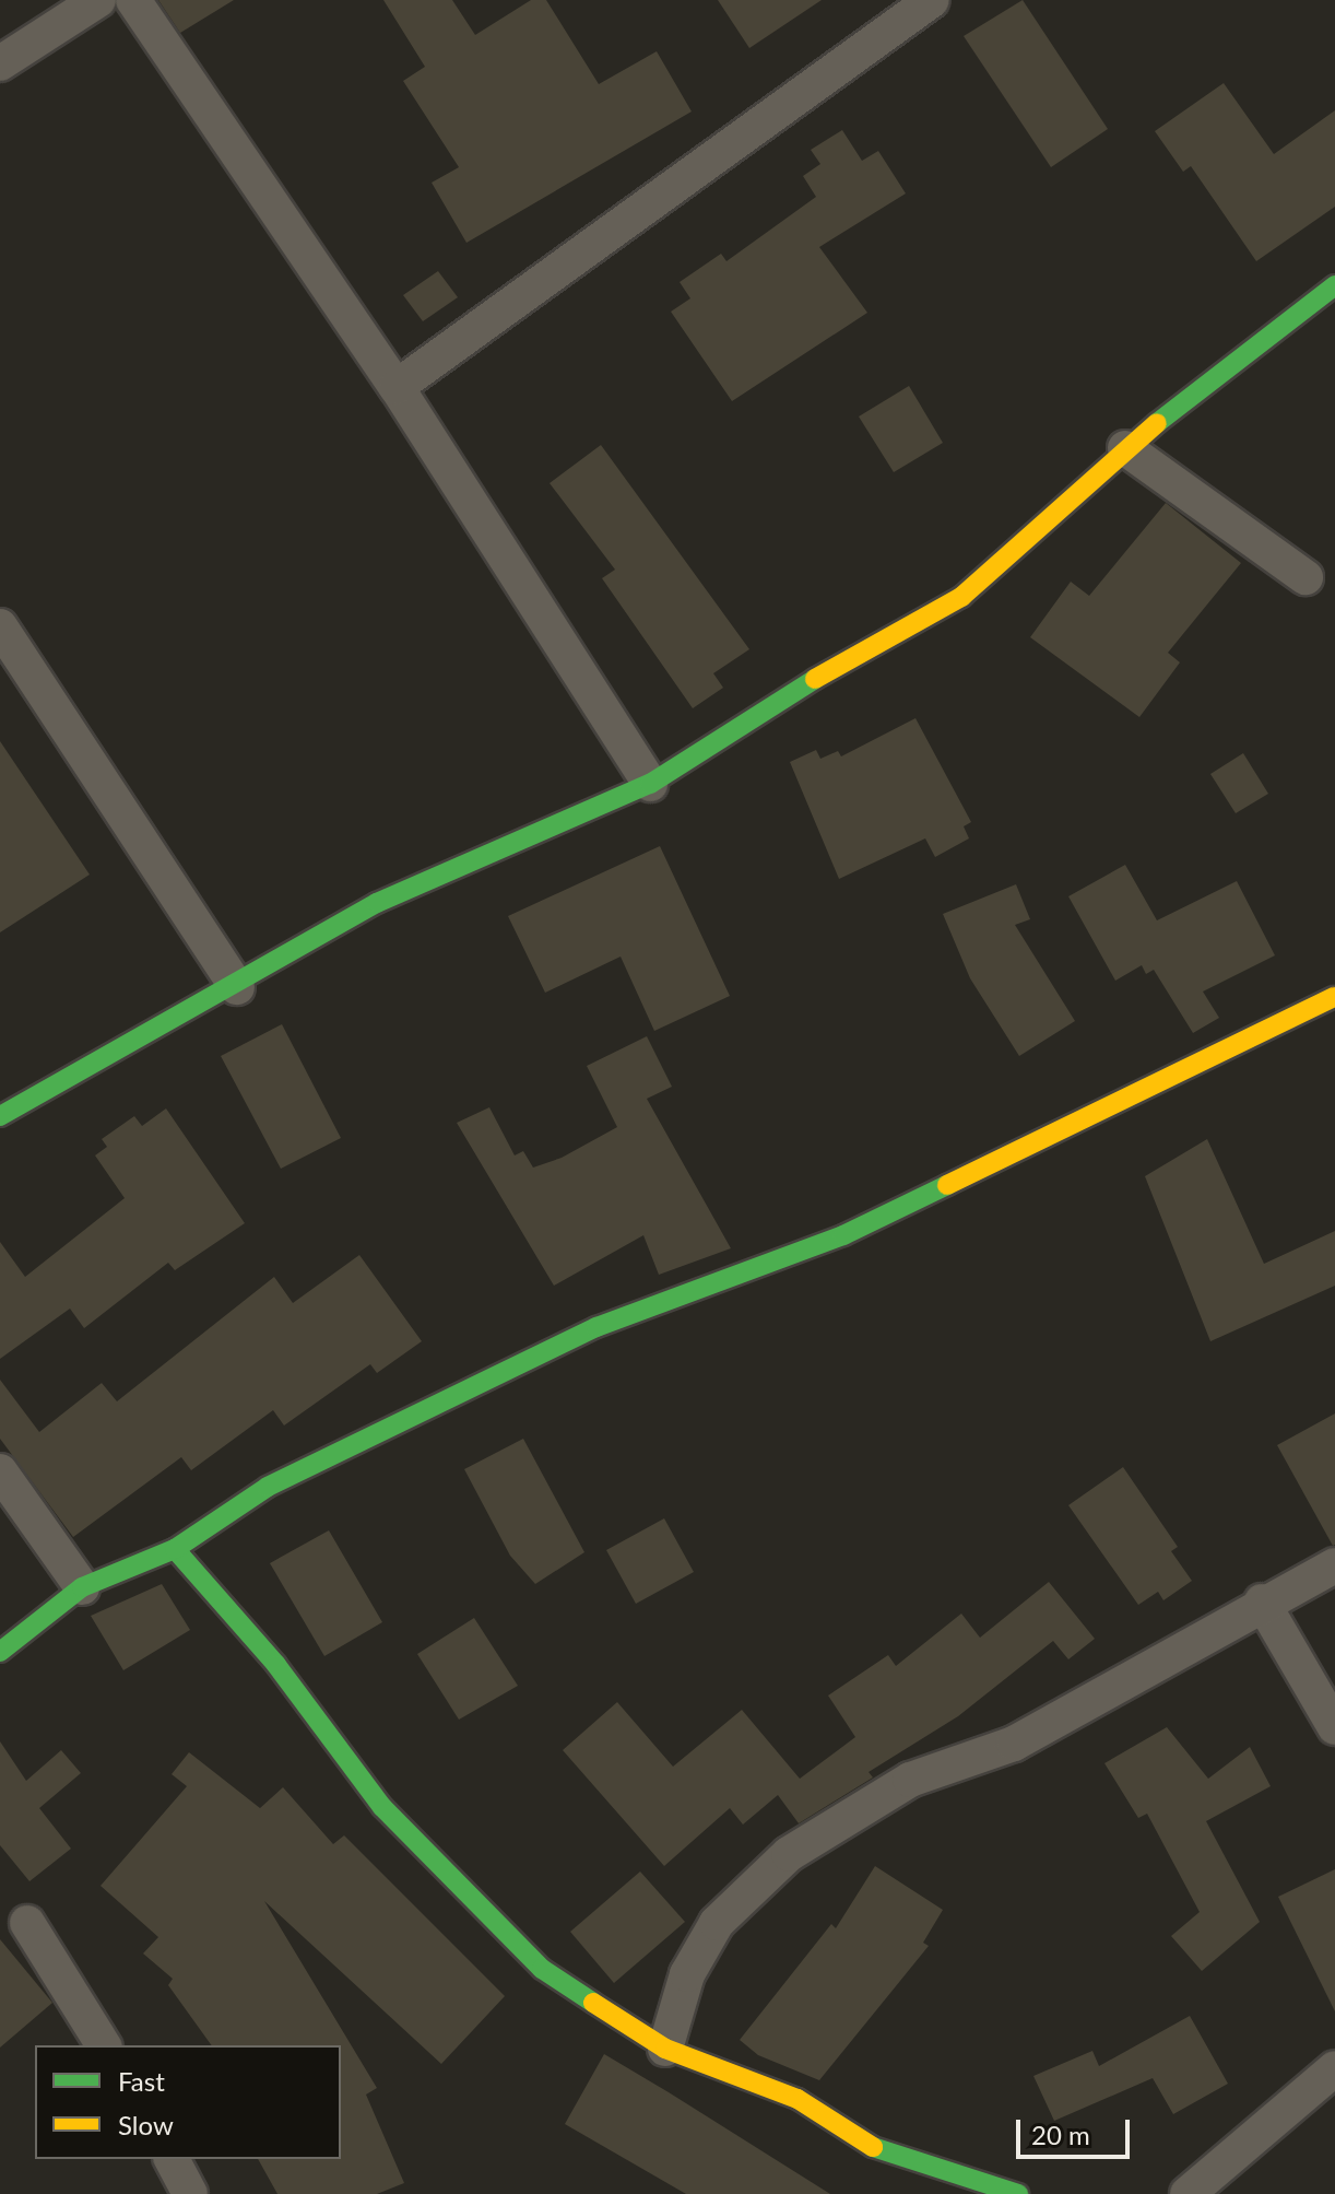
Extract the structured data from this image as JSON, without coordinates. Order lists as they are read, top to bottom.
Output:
{
  "legend": ["Fast", "Slow"],
  "scale_bar": "20 m"
}
